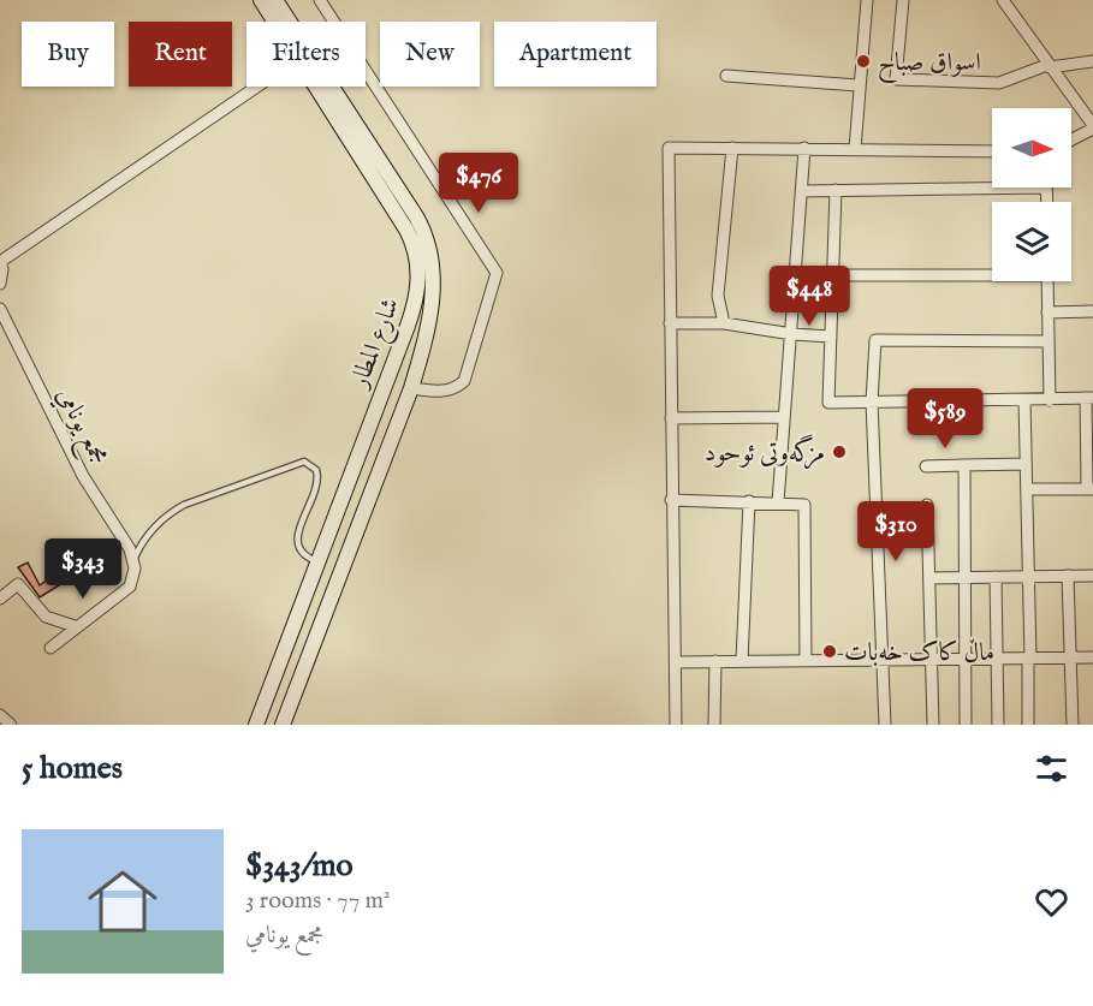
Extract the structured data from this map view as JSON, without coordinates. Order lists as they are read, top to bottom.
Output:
{
  "streets": {
    "main road": ["شارع المطار"],
    "street": ["مجمع يونامي"]
  },
  "places": ["اسواق صباح", "مزگەوتی ئوحود", "ماڵ کاک خەبات"],
  "north": "right",
  "page": {
    "chip": [
      "Buy",
      "Rent",
      "Filters",
      "New",
      "Apartment"
    ],
    "price": [
      "$476",
      "$448",
      "$589",
      "$310",
      "$343"
    ],
    "heading": "5 homes",
    "list": [
      {
        "name": "$343/mo",
        "note": "3 rooms · 77 m² · مجمع يونامي"
      }
    ]
  }
}
